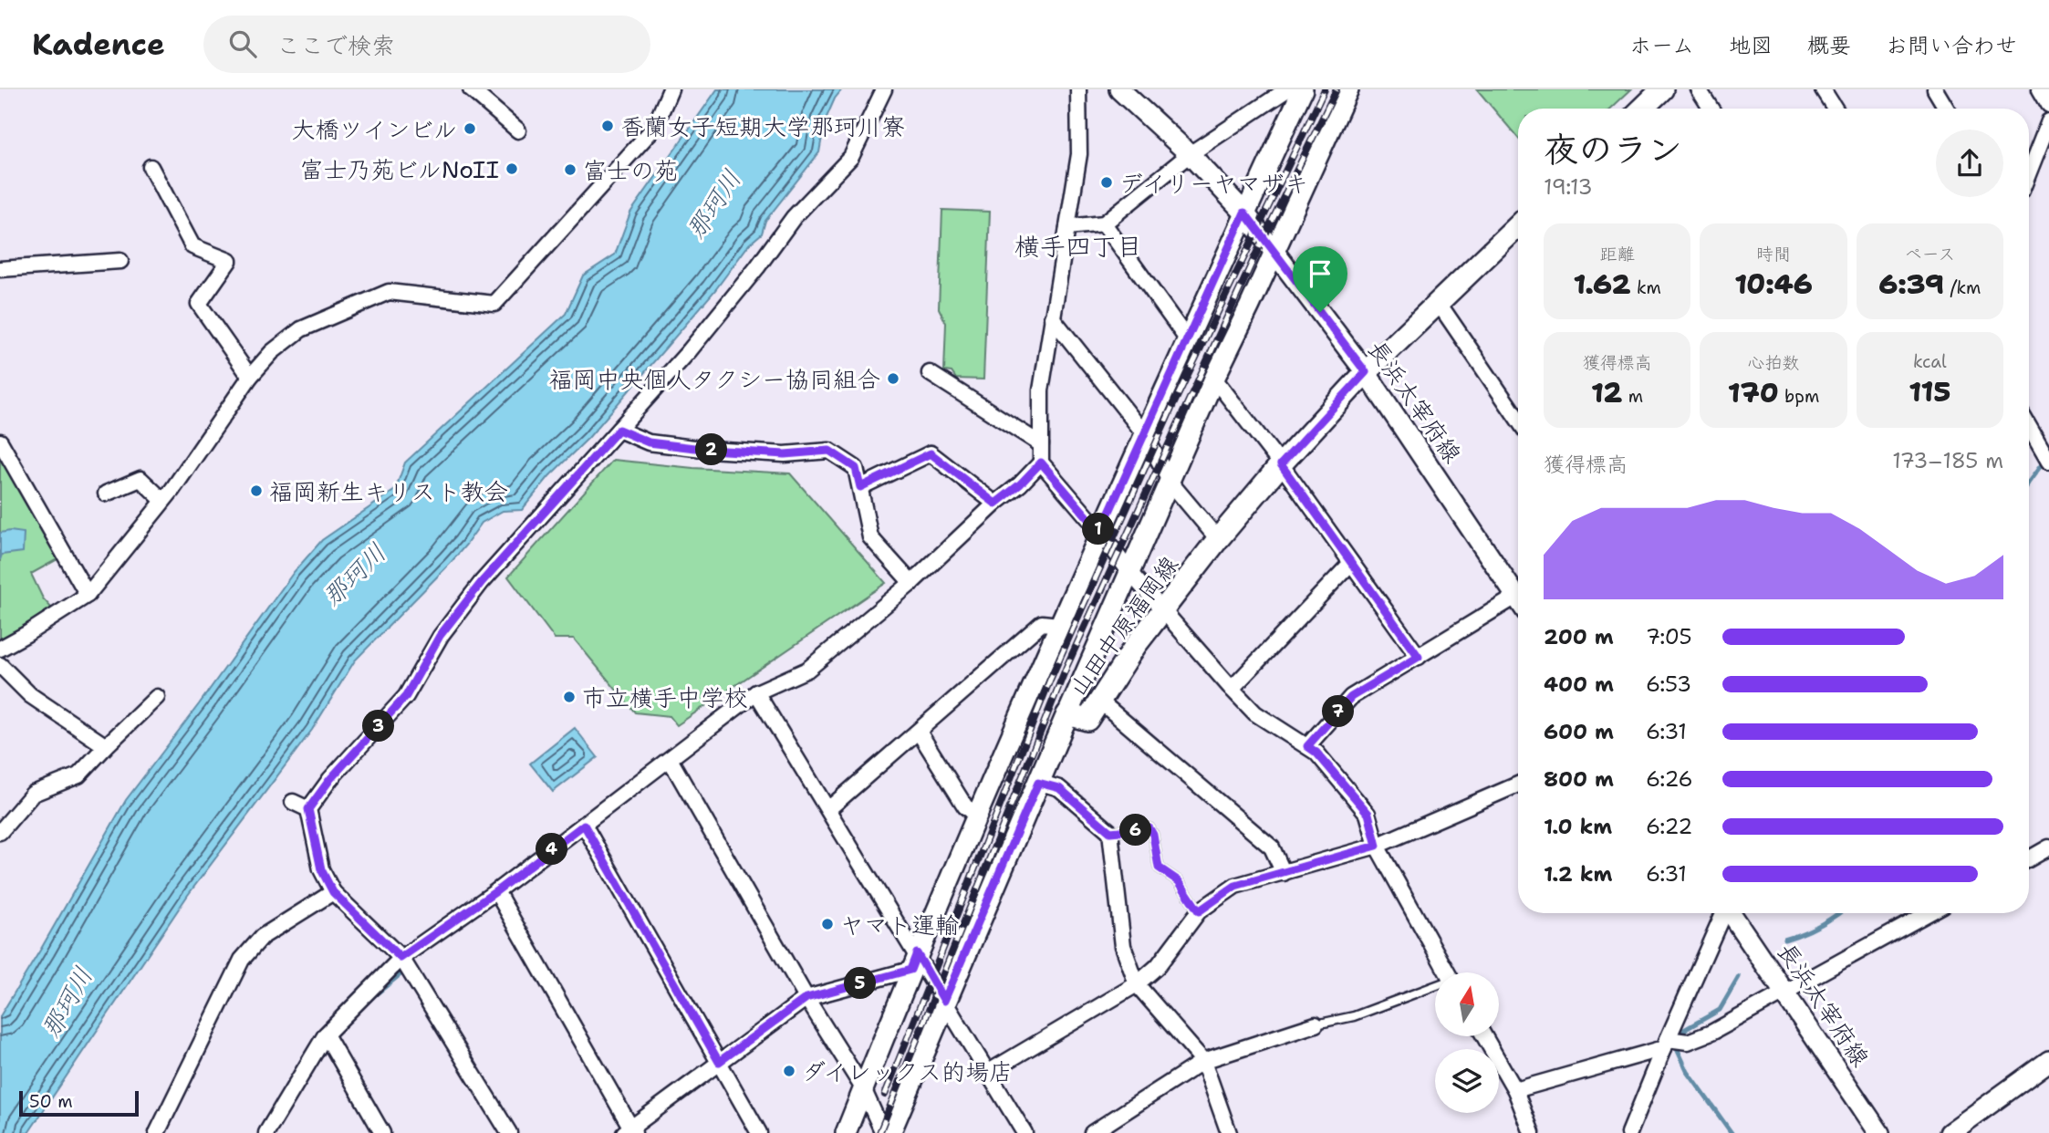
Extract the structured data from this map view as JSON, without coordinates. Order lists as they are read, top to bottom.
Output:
{
  "streets": {
    "main road": ["山田中原福岡線"],
    "street": ["長浜太宰府線"]
  },
  "crossings": [
    ["長浜太宰府線", "山田中原福岡線"]
  ],
  "districts": ["横手四丁目"],
  "water": ["那珂川"],
  "places": [
    "香蘭女子短期大学那珂川寮",
    "大橋ツインビル",
    "富士乃苑ビルNoII",
    "富士の苑",
    "デイリーヤマザキ",
    "福岡中央個人タクシー協同組合",
    "福岡新生キリスト教会",
    "市立横手中学校",
    "ヤマト運輸",
    "ダイレックス的場店"
  ],
  "scale_bar": "50 m",
  "north": "top",
  "page": {
    "header": "Kadence",
    "search": "ここで検索",
    "nav": [
      "ホーム",
      "地図",
      "概要",
      "お問い合わせ"
    ],
    "heading": ["夜のラン", "19:13"],
    "stats": [
      ["距離", "1.62 km"],
      ["時間", "10:46"],
      ["ペース", "6:39 /km"],
      ["獲得標高", "12 m"],
      ["心拍数", "170 bpm"],
      ["kcal", "115"]
    ],
    "pins": [
      "2",
      "1",
      "7",
      "3",
      "6",
      "4",
      "5"
    ],
    "chart": ["獲得標高", "173–185 m"],
    "list": [
      {
        "name": "200 m",
        "note": "7:05"
      },
      {
        "name": "400 m",
        "note": "6:53"
      },
      {
        "name": "600 m",
        "note": "6:31"
      },
      {
        "name": "800 m",
        "note": "6:26"
      },
      {
        "name": "1.0 km",
        "note": "6:22"
      },
      {
        "name": "1.2 km",
        "note": "6:31"
      }
    ],
    "scale": "50 m"
  }
}
